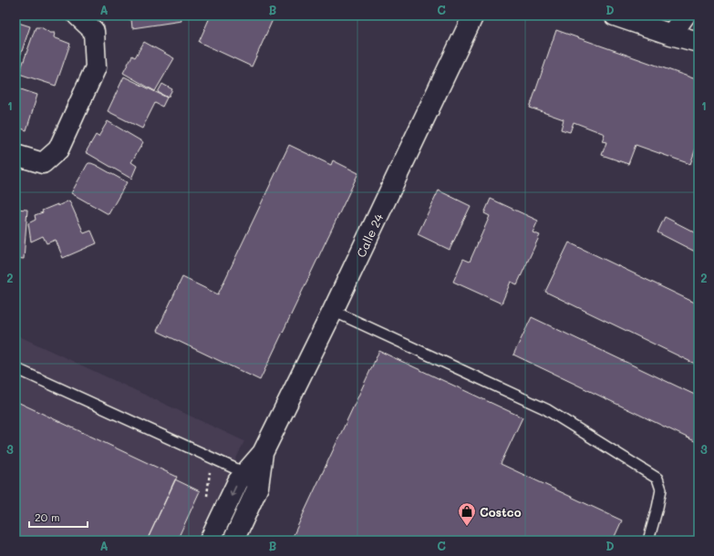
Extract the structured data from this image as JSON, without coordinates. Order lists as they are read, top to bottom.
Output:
{
  "streets": {
    "street": ["Calle 24"]
  },
  "places": {
    "shop": ["Costco"]
  },
  "scale_bar": "20 m",
  "grid": {
    "columns": [
      "A",
      "B",
      "C",
      "D"
    ],
    "rows": ["1", "2", "3"]
  }
}
